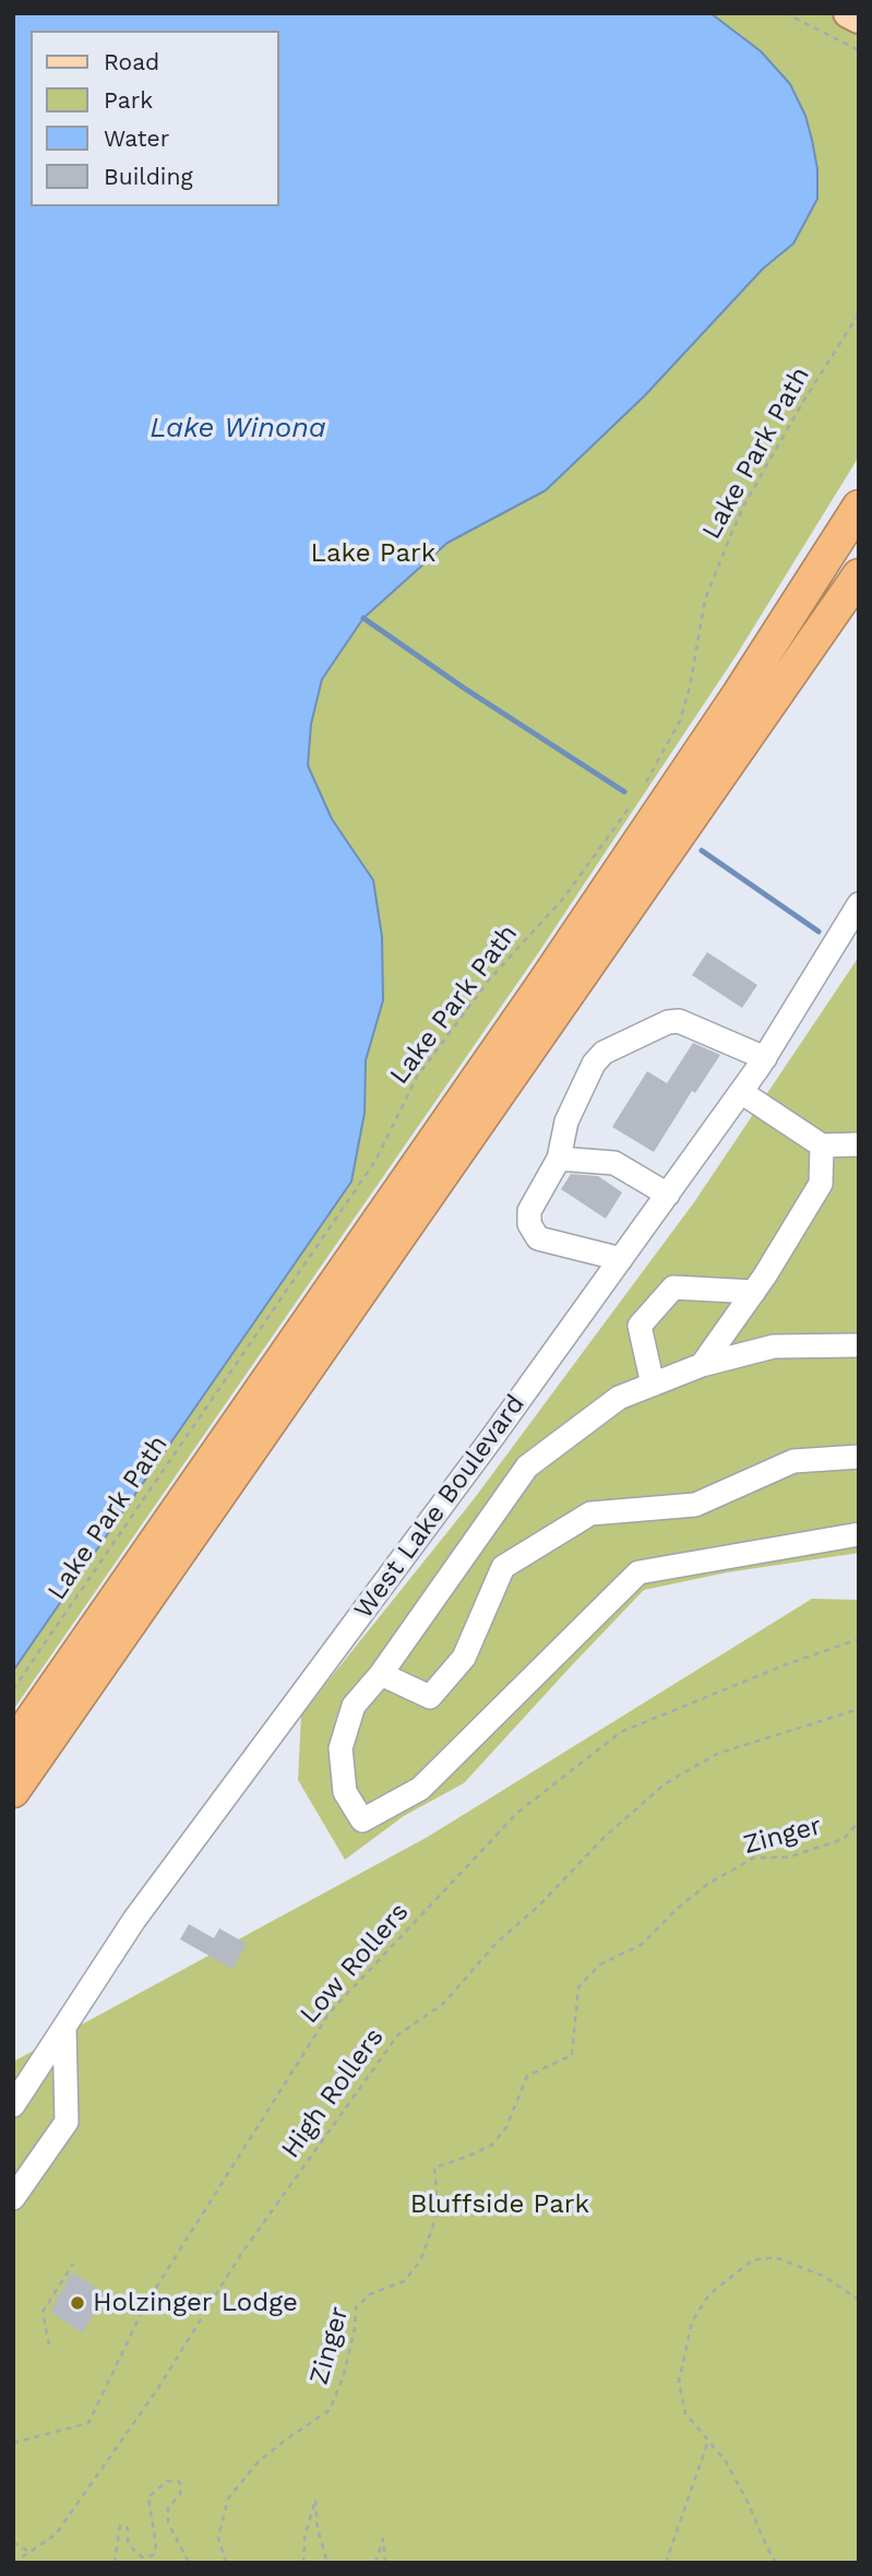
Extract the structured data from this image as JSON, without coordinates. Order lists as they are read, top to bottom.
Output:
{
  "streets": {
    "street": ["West Lake Boulevard"],
    "path": [
      "Lake Park Path",
      "Zinger",
      "Low Rollers",
      "High Rollers"
    ]
  },
  "water": ["Lake Winona"],
  "parks": ["Lake Park", "Bluffside Park"],
  "places": ["Holzinger Lodge"],
  "legend": [
    "Road",
    "Park",
    "Water",
    "Building"
  ]
}
